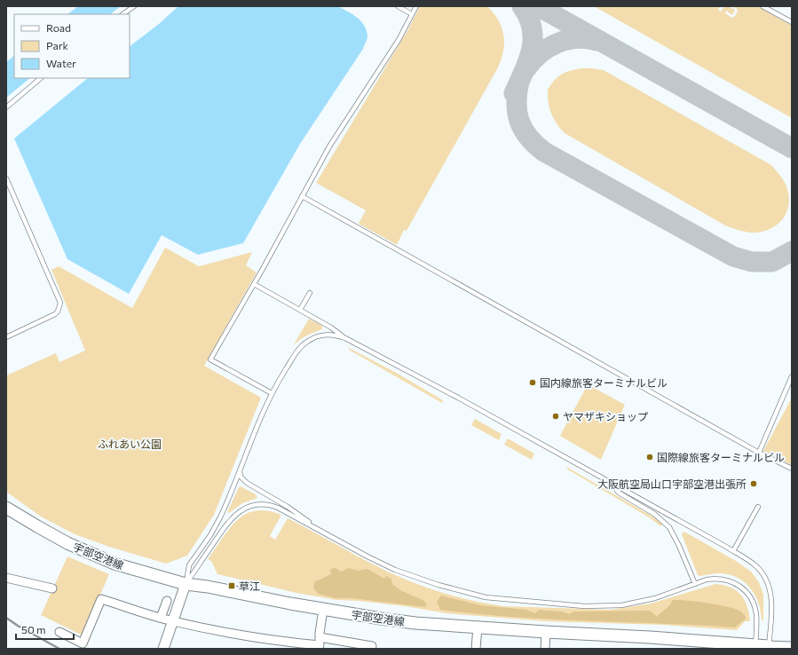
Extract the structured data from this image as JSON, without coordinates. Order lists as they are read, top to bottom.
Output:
{
  "streets": {
    "main road": ["宇部空港線"]
  },
  "parks": ["ふれあい公園"],
  "places": {
    "other": [
      "国内線旅客ターミナルビル",
      "ヤマザキショップ",
      "国際線旅客ターミナルビル",
      "大阪航空局山口宇部空港出張所"
    ],
    "transit": ["草江"]
  },
  "legend": ["Road", "Park", "Water"],
  "scale_bar": "50 m"
}
